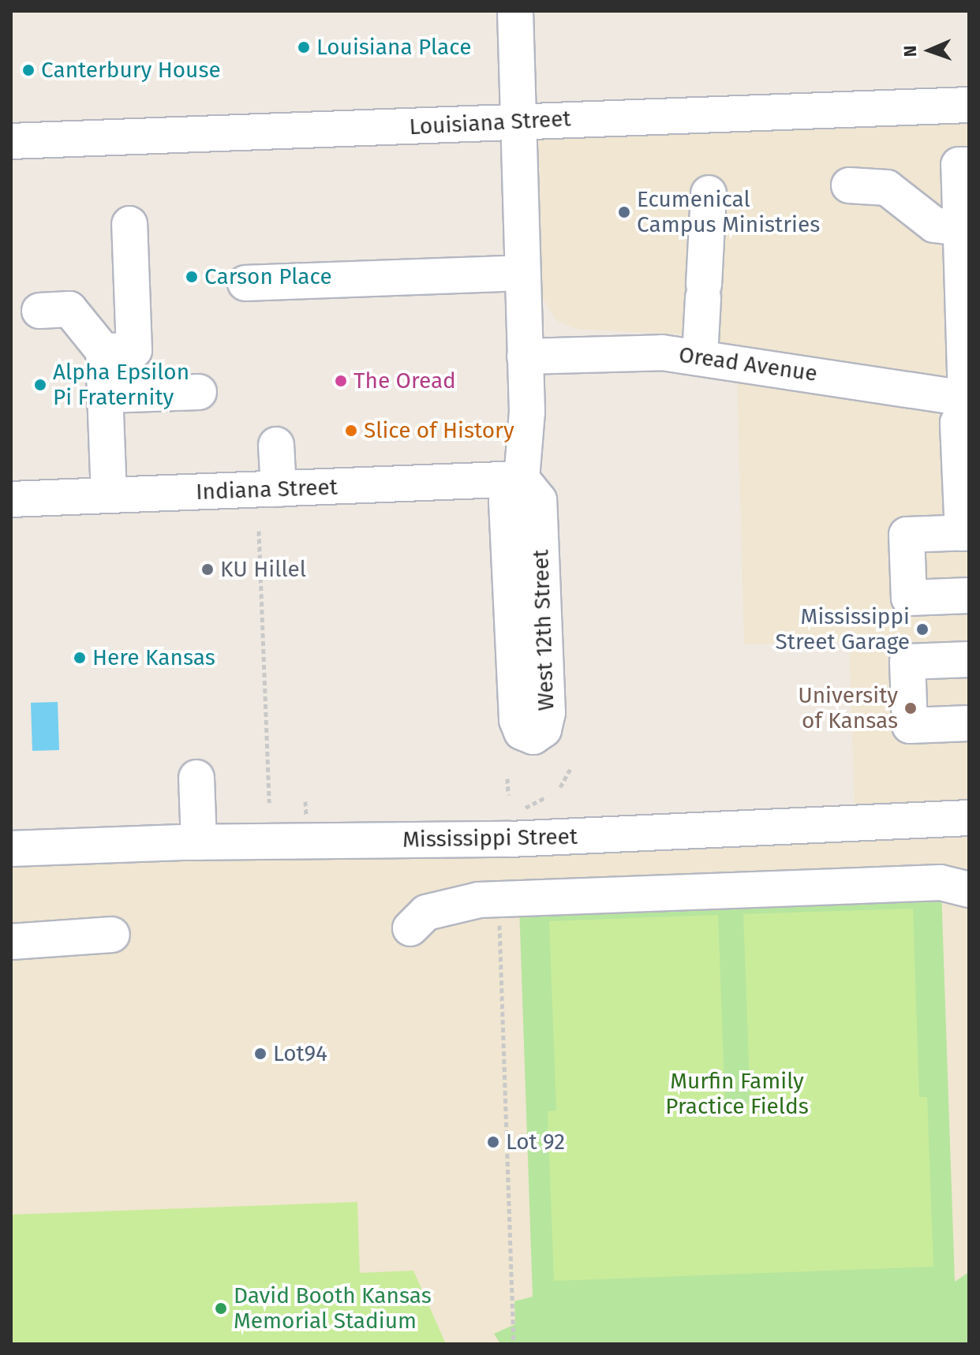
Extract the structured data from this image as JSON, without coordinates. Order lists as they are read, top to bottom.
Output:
{
  "streets": {
    "street": [
      "Louisiana Street",
      "Oread Avenue",
      "Indiana Street",
      "West 12th Street",
      "Mississippi Street"
    ]
  },
  "crossings": [
    ["Louisiana Street", "West 12th Street"],
    ["Oread Avenue", "West 12th Street"],
    ["Indiana Street", "West 12th Street"]
  ],
  "parks": ["Murfin Family Practice Fields"],
  "places": [
    "Louisiana Place",
    "Canterbury House",
    "Ecumenical Campus Ministries",
    "Carson Place",
    "The Oread",
    "Alpha Epsilon Pi Fraternity",
    "Slice of History",
    "KU Hillel",
    "Mississippi Street Garage",
    "Here Kansas",
    "University of Kansas",
    "Lot94",
    "Lot 92",
    "David Booth Kansas Memorial Stadium"
  ],
  "north": "left"
}
